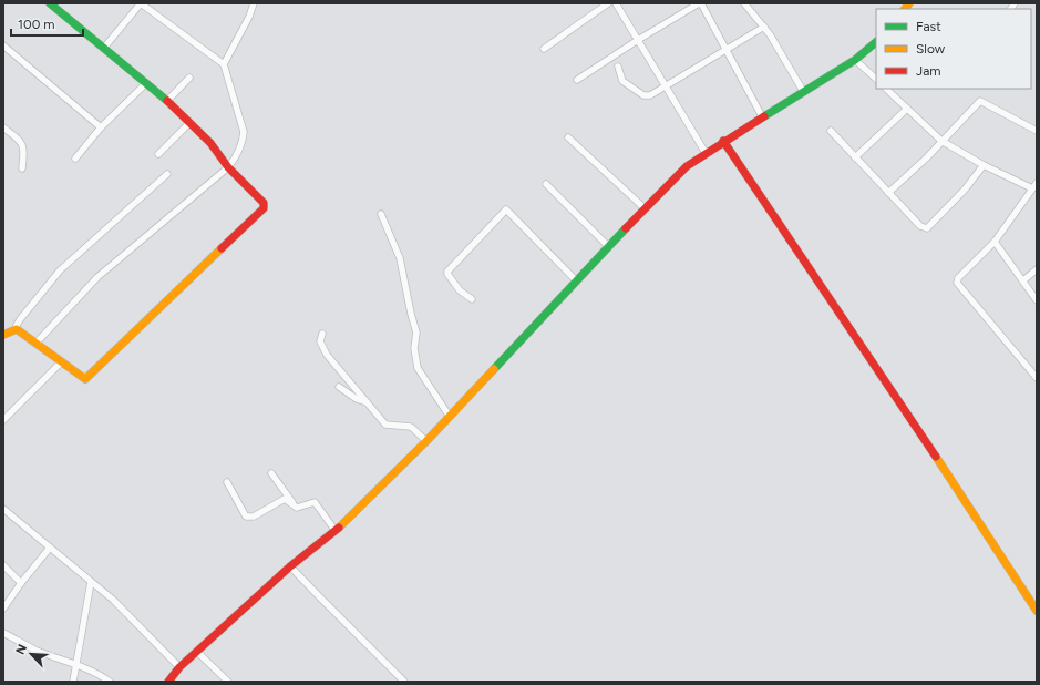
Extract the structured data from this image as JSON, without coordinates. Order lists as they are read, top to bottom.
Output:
{
  "legend": ["Fast", "Slow", "Jam"],
  "scale_bar": "100 m",
  "north": "top left"
}
